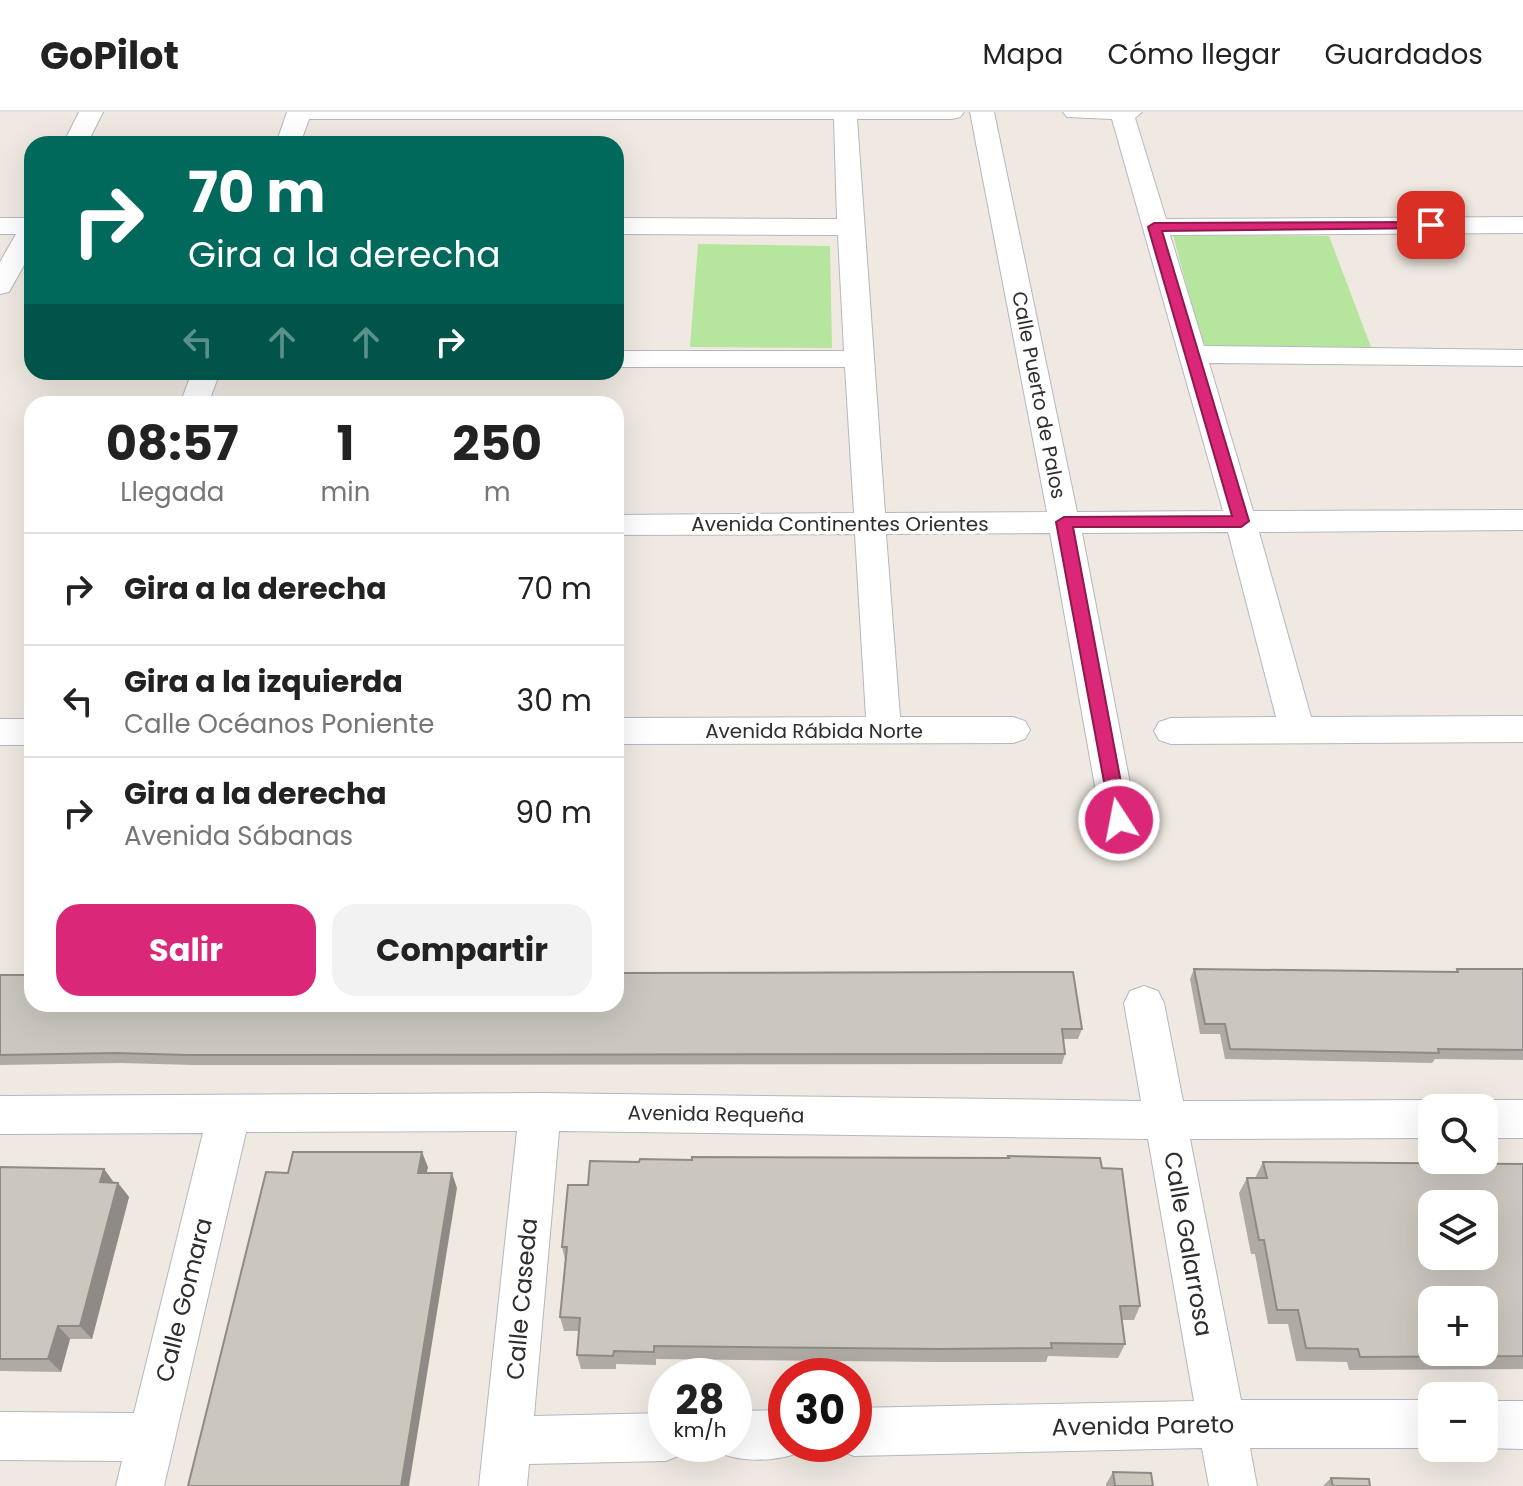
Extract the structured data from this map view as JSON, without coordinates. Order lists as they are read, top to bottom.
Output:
{
  "streets": {
    "street": [
      "Calle Puerto de Palos",
      "Avenida Continentes Orientes",
      "Avenida Rábida Norte",
      "Avenida Requeña",
      "Calle Galarrosa",
      "Calle Caseda",
      "Calle Gomara",
      "Avenida Pareto"
    ]
  },
  "crossings": [
    ["Calle Puerto de Palos", "Avenida Continentes Orientes"],
    ["Avenida Requeña", "Calle Galarrosa"],
    ["Avenida Requeña", "Calle Caseda"],
    ["Avenida Requeña", "Calle Gomara"],
    ["Calle Galarrosa", "Avenida Pareto"]
  ],
  "page": {
    "header": "GoPilot",
    "nav": ["Mapa", "Cómo llegar", "Guardados"],
    "turn": ["70 m", "Gira a la derecha"],
    "eta": [
      "08:57",
      "Llegada",
      "1",
      "min",
      "250",
      "m"
    ],
    "list": [
      {
        "name": "Gira a la derecha",
        "value": "70 m"
      },
      {
        "name": "Gira a la izquierda",
        "note": "Calle Océanos Poniente",
        "value": "30 m"
      },
      {
        "name": "Gira a la derecha",
        "note": "Avenida Sábanas",
        "value": "90 m"
      }
    ],
    "buttons": ["Salir", "Compartir"],
    "map_buttons": ["+", "−"],
    "speed": "28 km/h",
    "limit": "30"
  }
}
